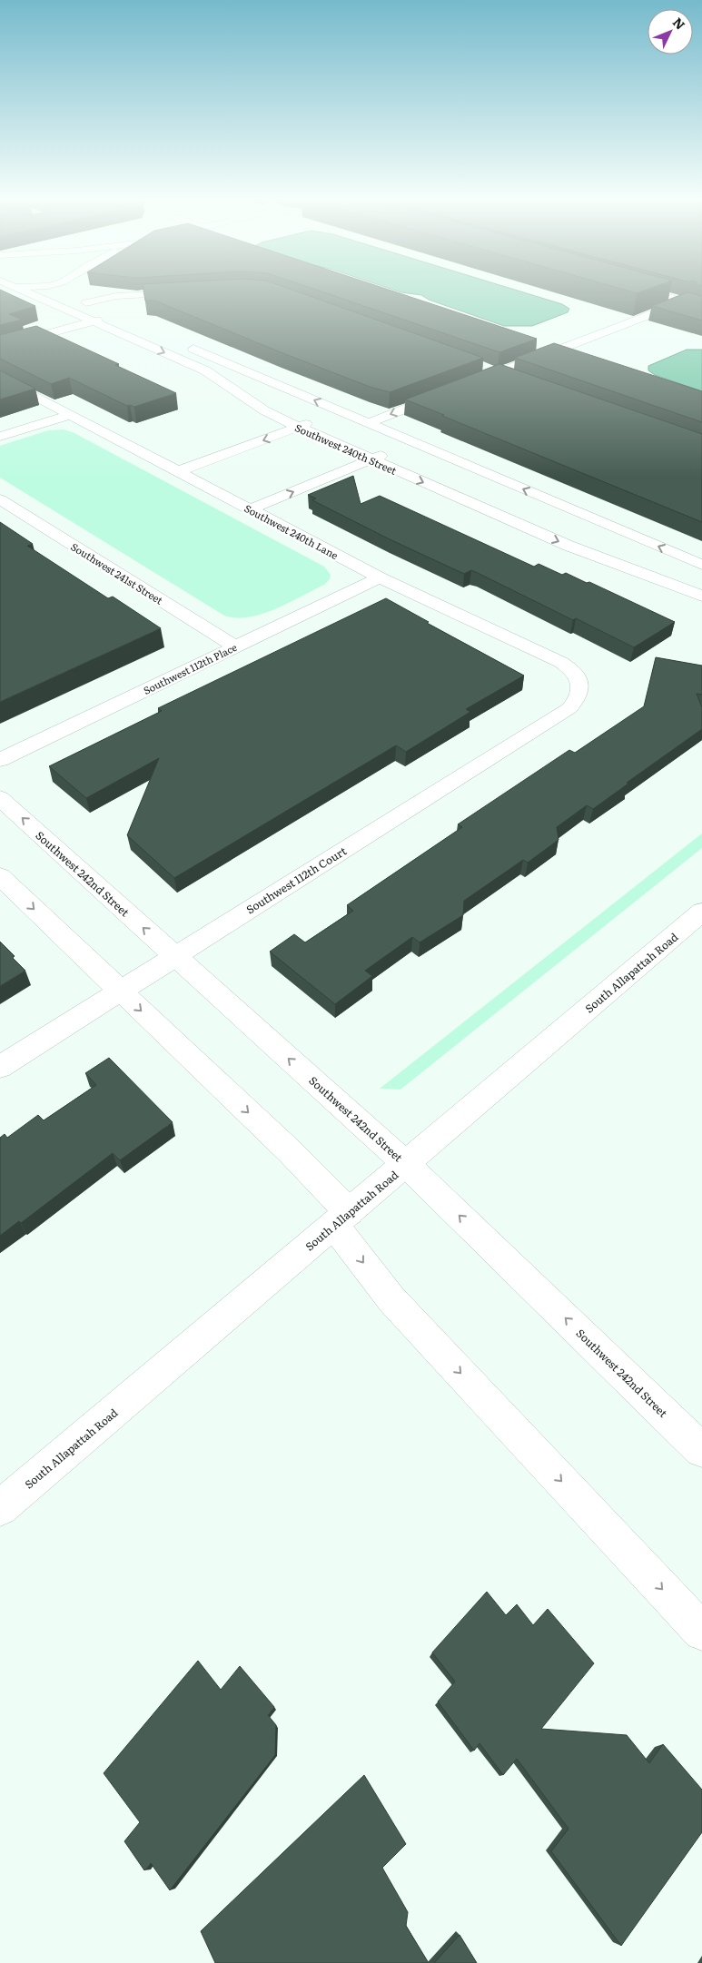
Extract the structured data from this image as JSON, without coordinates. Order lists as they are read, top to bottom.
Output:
{
  "streets": {
    "street": [
      "Southwest 240th Street",
      "Southwest 240th Lane",
      "Southwest 241st Street",
      "Southwest 112th Place",
      "Southwest 242nd Street",
      "Southwest 112th Court",
      "South Allapattah Road"
    ]
  },
  "crossings": [
    ["Southwest 240th Lane", "Southwest 112th Place"],
    ["Southwest 240th Lane", "Southwest 112th Court"],
    ["Southwest 241st Street", "Southwest 112th Place"],
    ["Southwest 242nd Street", "Southwest 112th Court"],
    ["Southwest 242nd Street", "South Allapattah Road"]
  ],
  "north": "top right"
}
